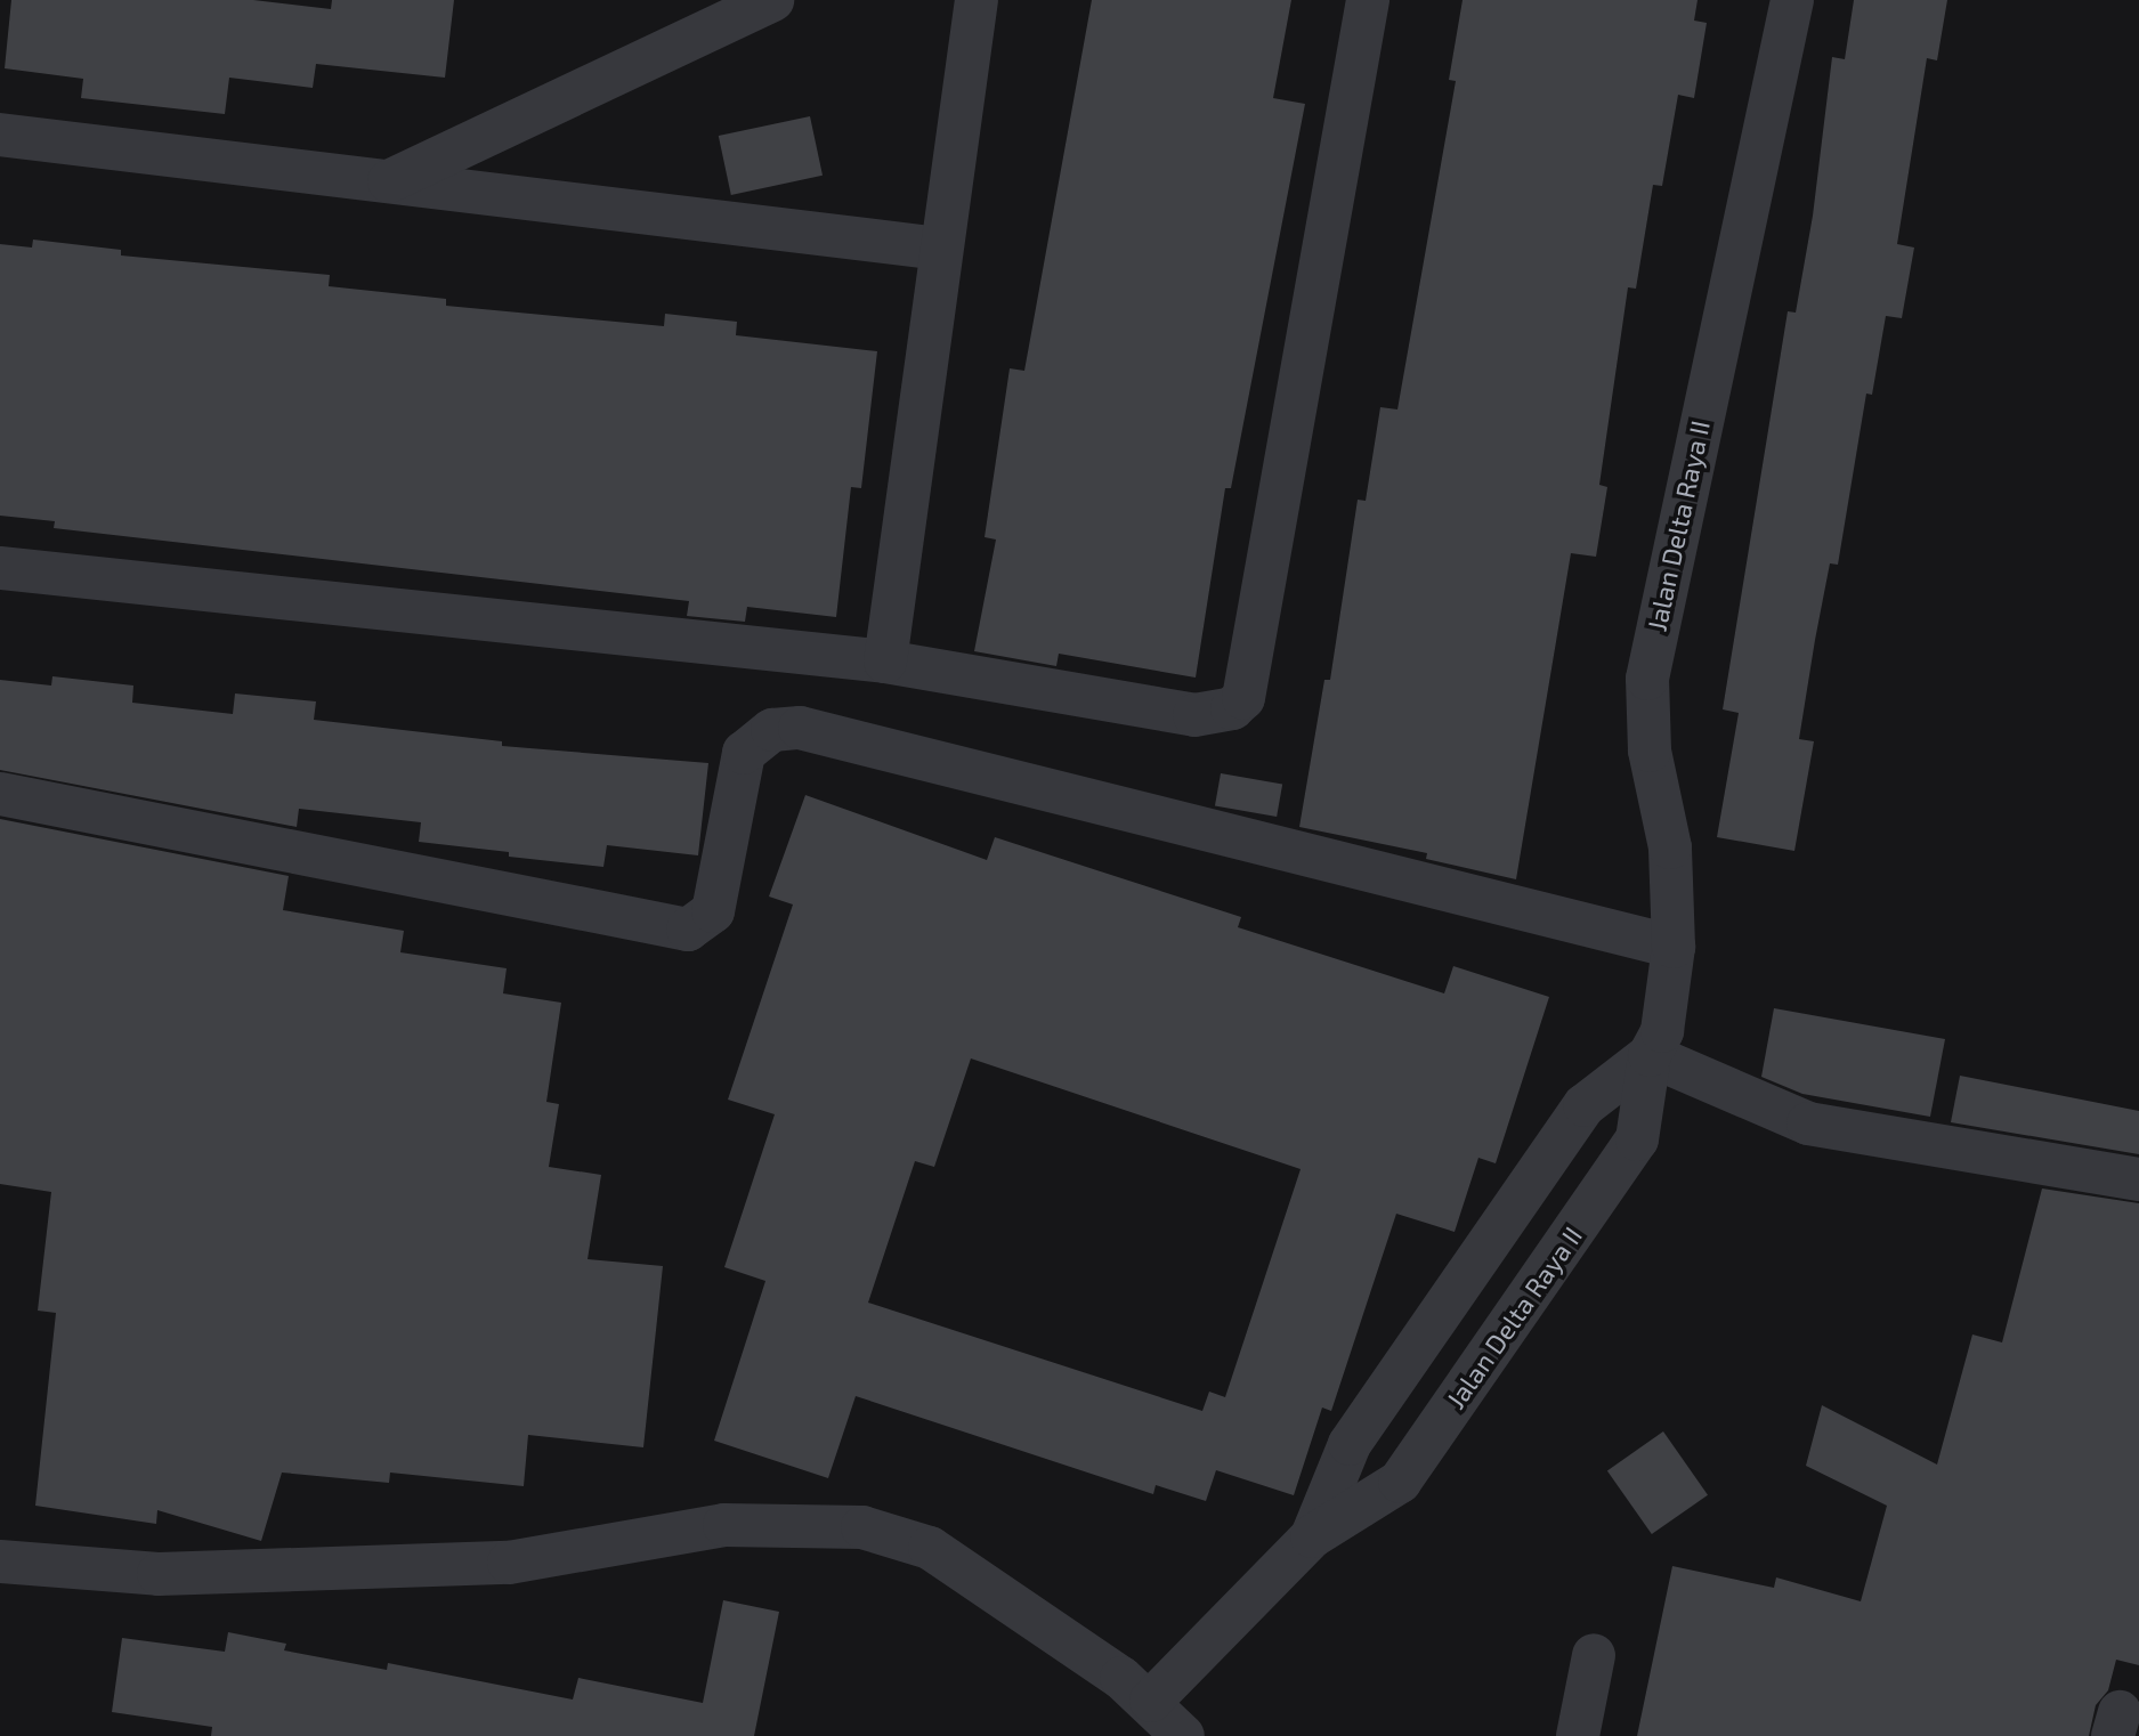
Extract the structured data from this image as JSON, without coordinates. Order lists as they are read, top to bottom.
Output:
{
  "streets": {
    "street": ["Jalan Delta Raya II"]
  }
}
